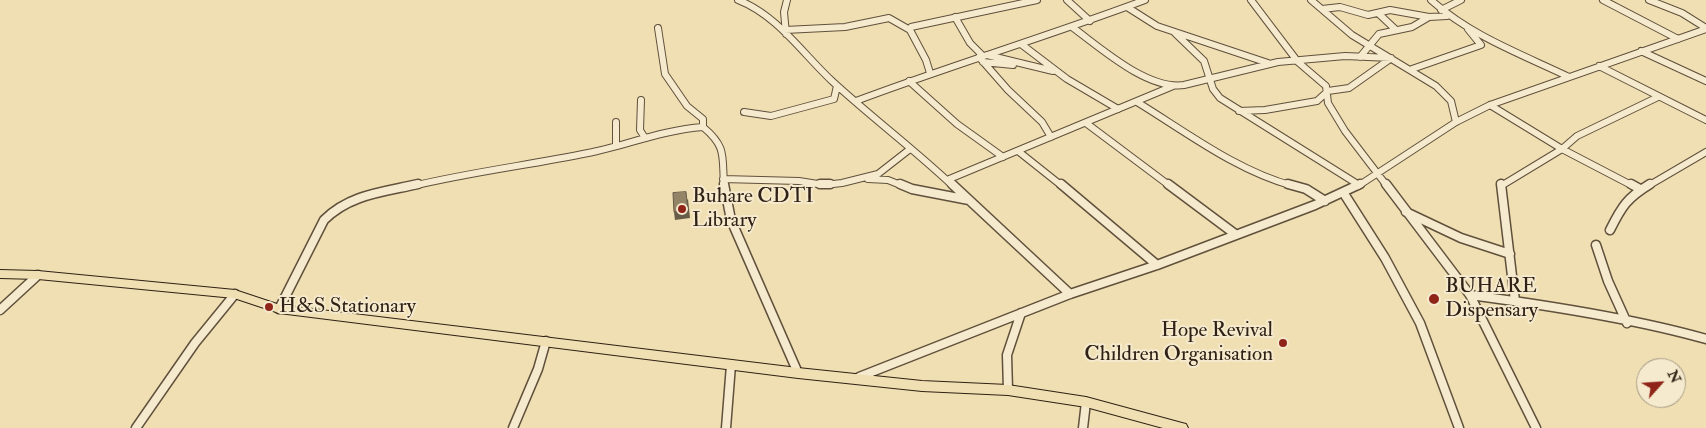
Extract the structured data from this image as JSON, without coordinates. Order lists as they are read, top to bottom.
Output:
{
  "places": [
    "Buhare CDTI Library",
    "BUHARE Dispensary",
    "H&S Stationary",
    "Hope Revival Children Organisation"
  ],
  "north": "top right"
}
